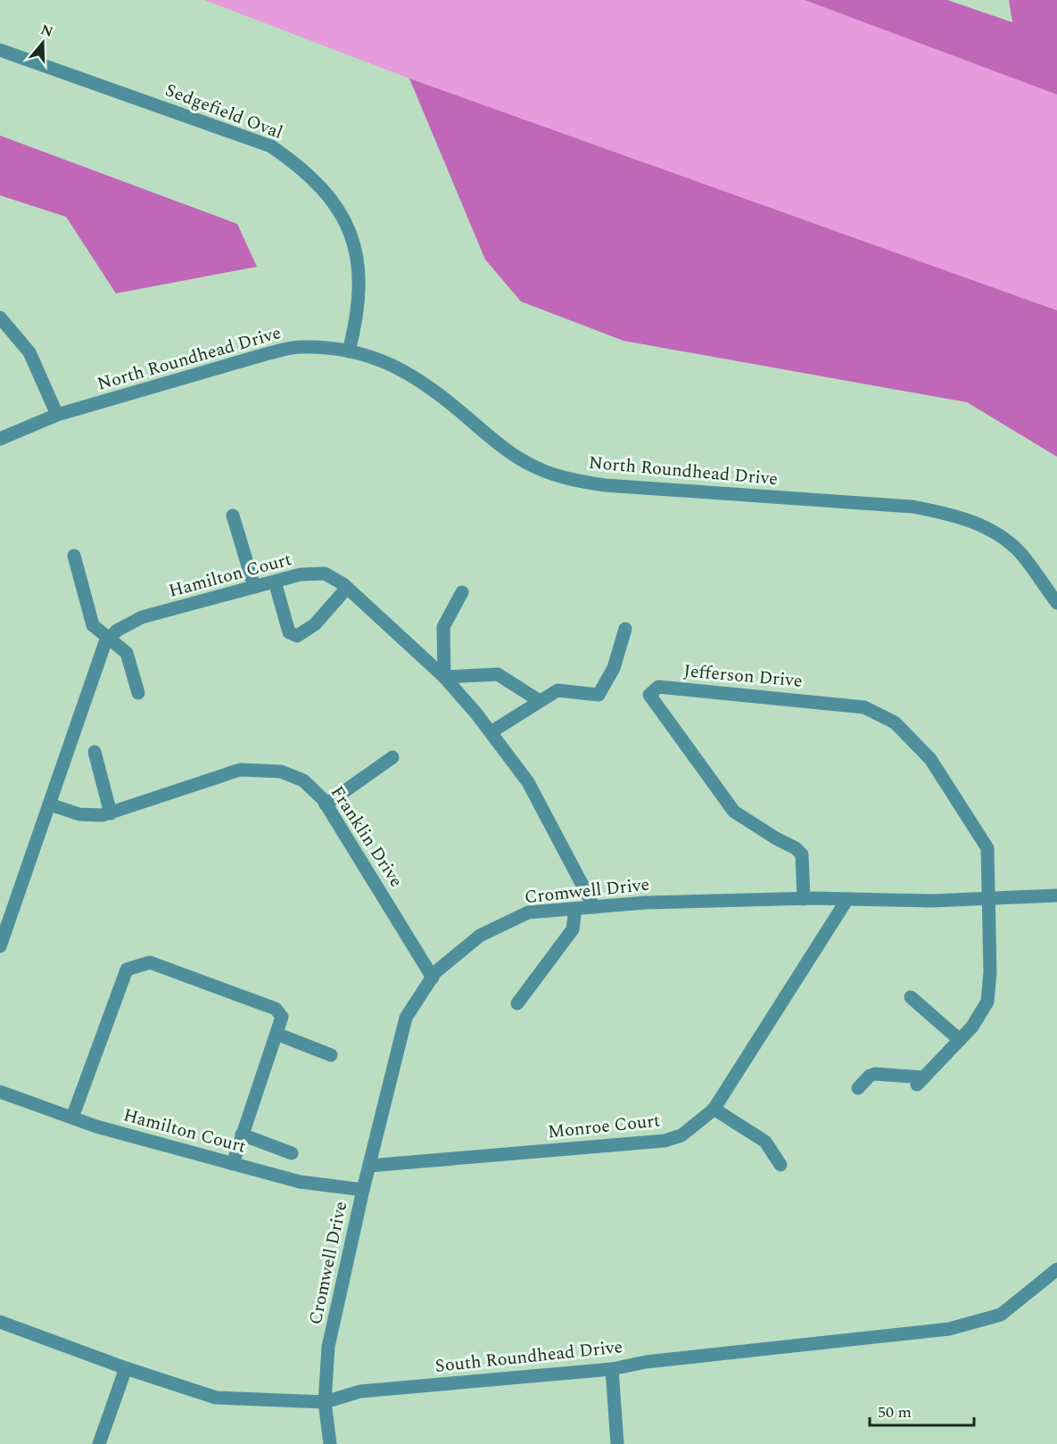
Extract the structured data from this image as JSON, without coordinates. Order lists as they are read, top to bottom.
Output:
{
  "streets": {
    "street": [
      "Sedgefield Oval",
      "North Roundhead Drive",
      "Hamilton Court",
      "Jefferson Drive",
      "Franklin Drive",
      "Cromwell Drive",
      "Monroe Court",
      "South Roundhead Drive"
    ]
  },
  "crossings": [
    ["Sedgefield Oval", "North Roundhead Drive"],
    ["Hamilton Court", "Franklin Drive"],
    ["Hamilton Court", "Cromwell Drive"],
    ["Jefferson Drive", "Cromwell Drive"],
    ["Franklin Drive", "Cromwell Drive"],
    ["Cromwell Drive", "Monroe Court"],
    ["Cromwell Drive", "South Roundhead Drive"]
  ],
  "scale_bar": "50 m",
  "north": "top"
}
